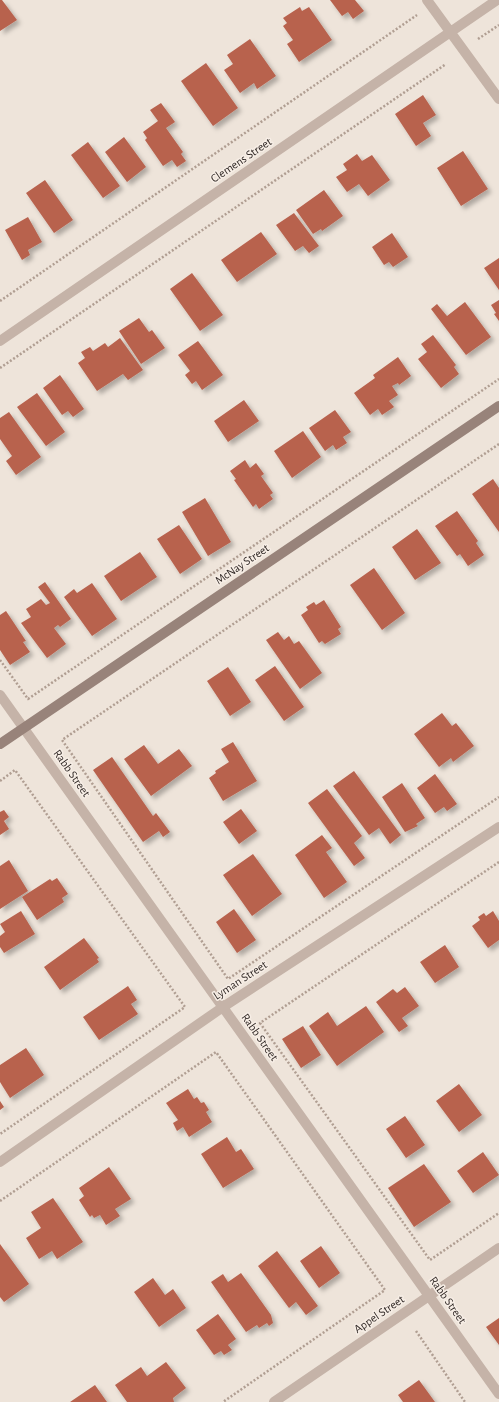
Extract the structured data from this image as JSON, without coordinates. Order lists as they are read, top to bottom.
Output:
{
  "streets": {
    "street": [
      "Clemens Street",
      "McNay Street",
      "Rabb Street",
      "Lyman Street",
      "Appel Street"
    ]
  },
  "crossings": [
    ["McNay Street", "Rabb Street"],
    ["Rabb Street", "Lyman Street"],
    ["Rabb Street", "Appel Street"]
  ]
}
